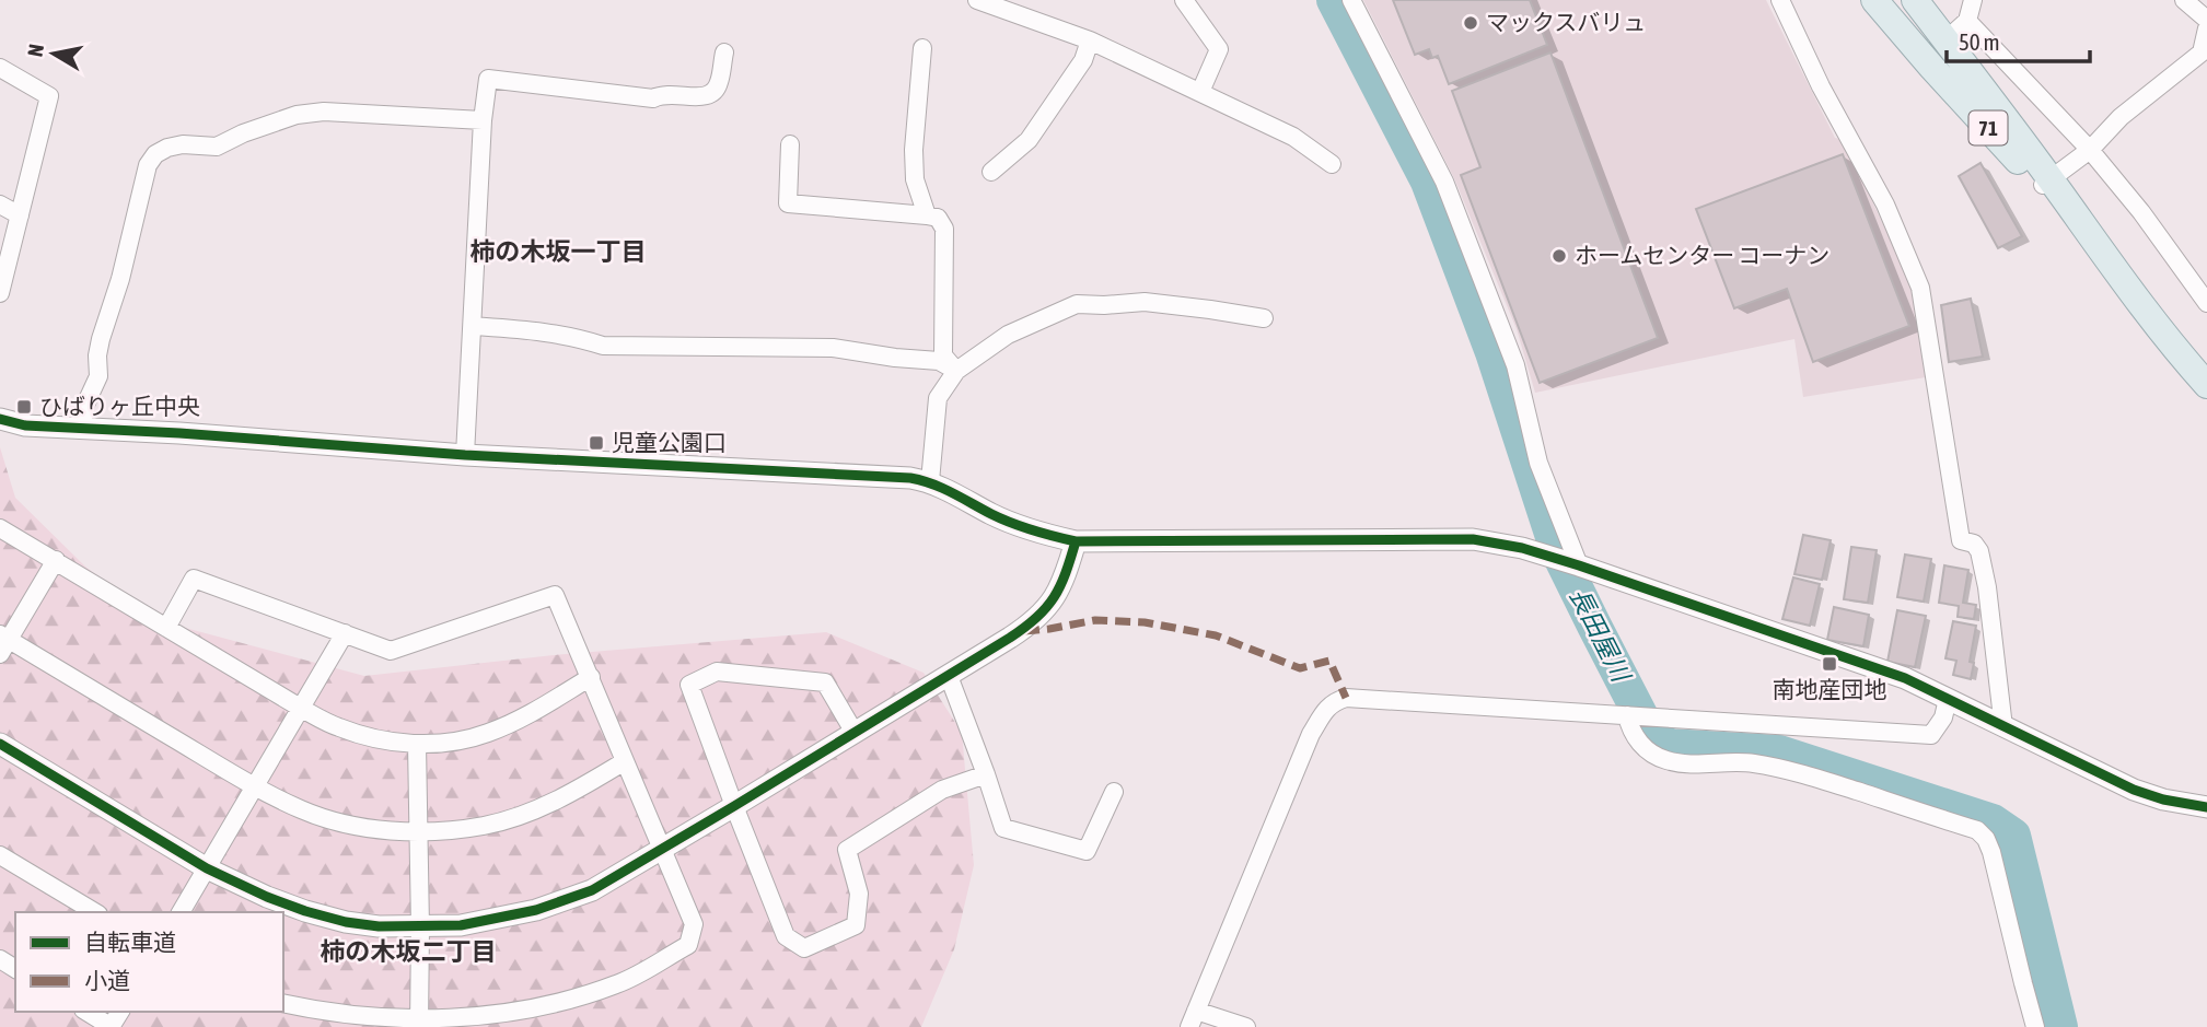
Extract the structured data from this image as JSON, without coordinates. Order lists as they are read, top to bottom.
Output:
{
  "streets": {
    "main road": ["71"]
  },
  "districts": ["柿の木坂一丁目", "柿の木坂二丁目"],
  "water": ["長田屋川"],
  "places": {
    "other": ["マックスバリュ", "ホームセンター コーナン"],
    "transit": ["ひばりヶ丘中央", "児童公園口", "南地産団地"]
  },
  "legend": ["自転車道", "小道"],
  "scale_bar": "50 m",
  "north": "left"
}
